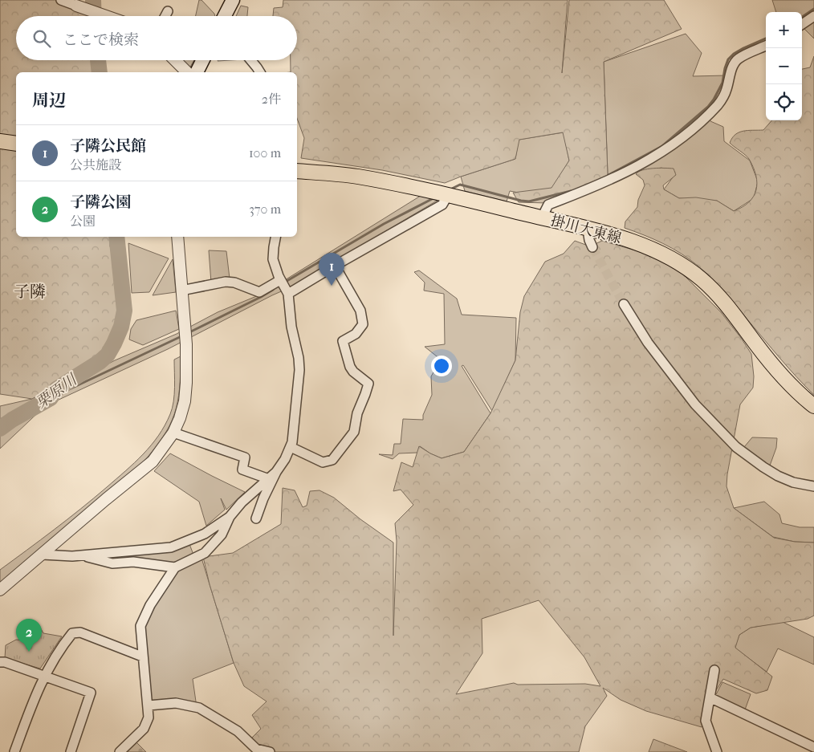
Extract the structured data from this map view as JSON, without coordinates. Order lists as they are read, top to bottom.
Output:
{
  "streets": {
    "main road": ["掛川大東線"]
  },
  "districts": ["子隣"],
  "water": ["栗原川"],
  "page": {
    "map_buttons": ["+", "−"],
    "search": "ここで検索",
    "heading": ["周辺", "2件"],
    "list": [
      {
        "mark": "1",
        "name": "子隣公民館",
        "note": "公共施設",
        "value": "100 m"
      },
      {
        "mark": "2",
        "name": "子隣公園",
        "note": "公園",
        "value": "370 m"
      }
    ],
    "pins": ["1", "2"]
  }
}
